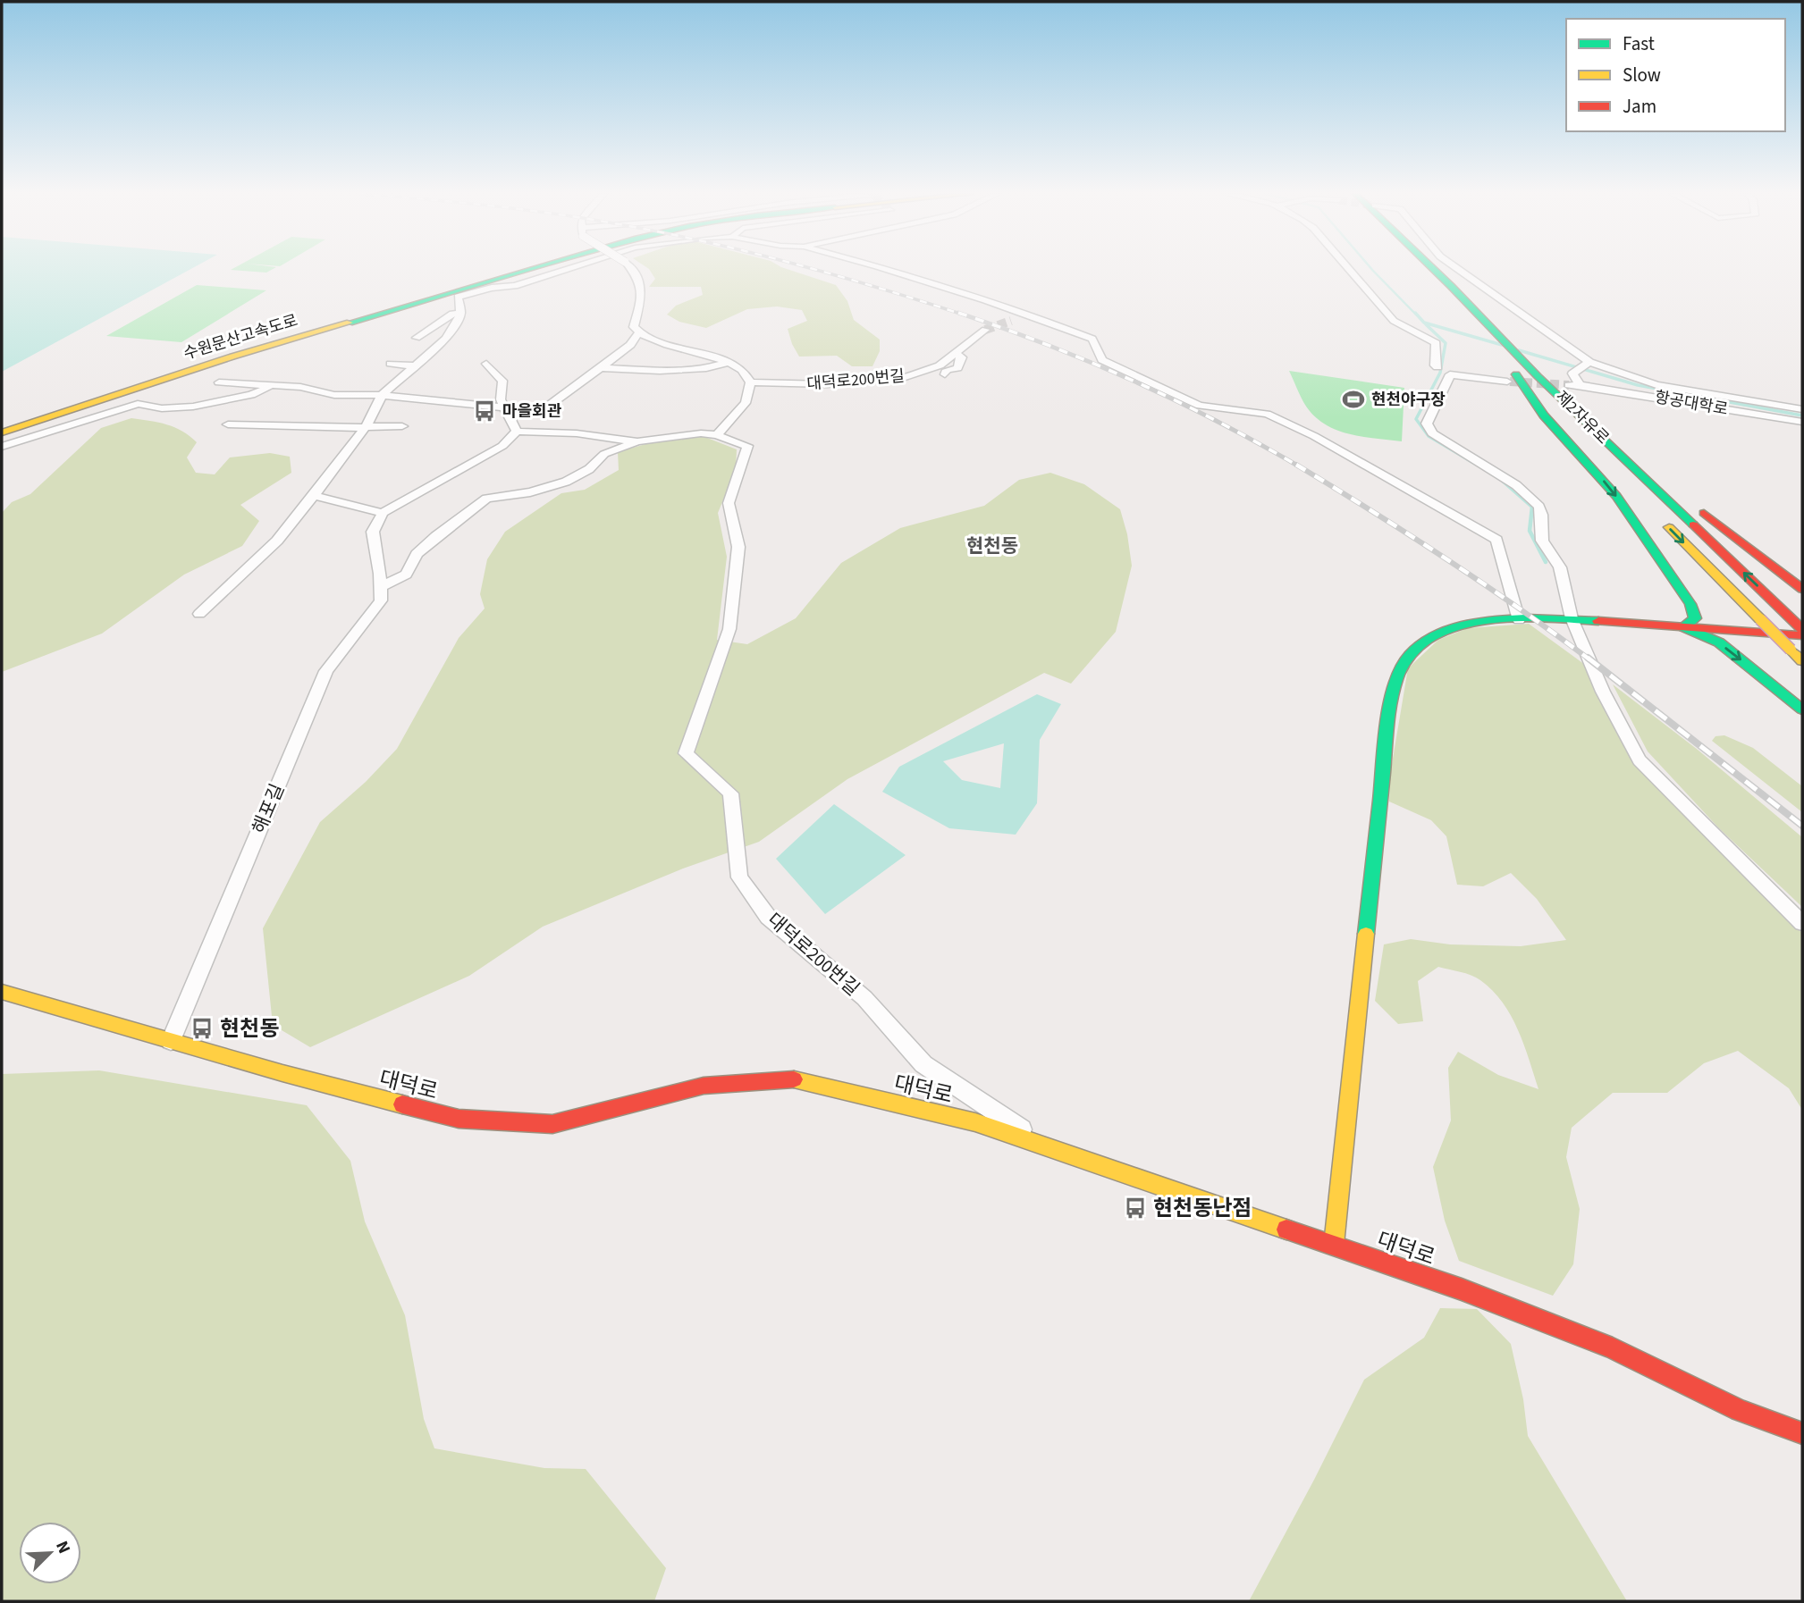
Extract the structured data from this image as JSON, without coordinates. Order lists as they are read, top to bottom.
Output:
{
  "streets": {
    "main road": ["수원문산고속도로", "제2자유로", "대덕로"],
    "street": ["대덕로200번길", "항공대학로", "해포길"]
  },
  "crossings": [
    ["대덕로200번길", "대덕로"],
    ["해포길", "대덕로"]
  ],
  "districts": ["현천동"],
  "places": {
    "sports": ["현천야구장"],
    "bus stop": ["마을회관", "현천동", "현천동난점"]
  },
  "legend": ["Fast", "Slow", "Jam"],
  "north": "top right"
}
